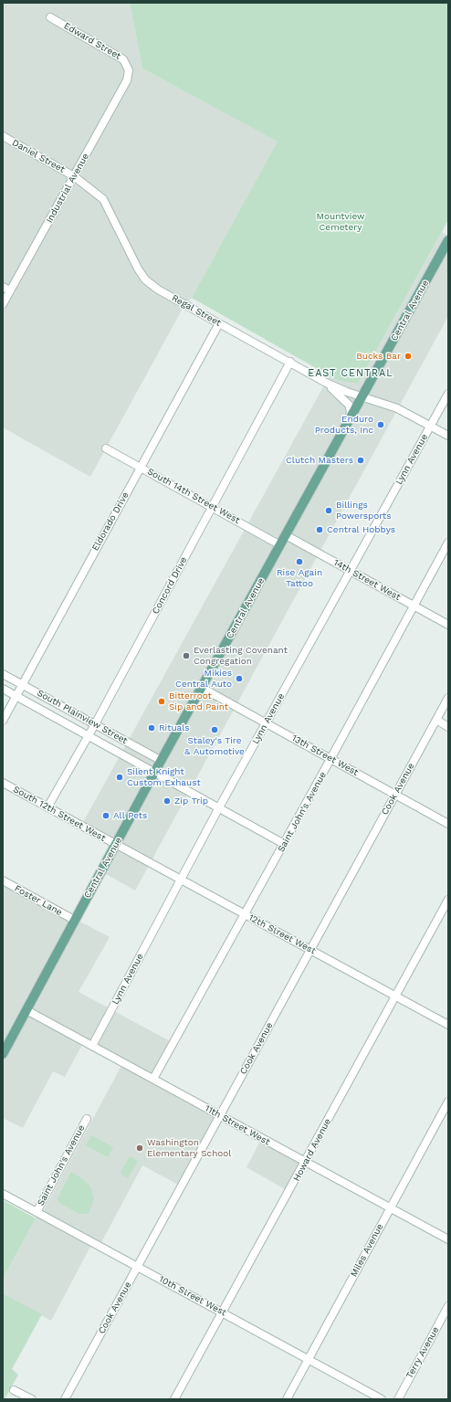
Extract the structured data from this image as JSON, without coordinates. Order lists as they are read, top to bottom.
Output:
{
  "streets": {
    "main road": ["Central Avenue"],
    "street": [
      "Edward Street",
      "Daniel Street",
      "Industrial Avenue",
      "Regal Street",
      "Lynn Avenue",
      "South 14th Street West",
      "Eldorado Drive",
      "14th Street West",
      "Concord Drive",
      "South Plainview Street",
      "13th Street West",
      "Cook Avenue",
      "Saint John's Avenue",
      "South 12th Street West",
      "Foster Lane",
      "12th Street West",
      "11th Street West",
      "Howard Avenue",
      "Miles Avenue",
      "10th Street West",
      "Terry Avenue"
    ]
  },
  "crossings": [
    ["Edward Street", "Industrial Avenue"],
    ["Daniel Street", "Industrial Avenue"],
    ["Daniel Street", "Regal Street"],
    ["Industrial Avenue", "Regal Street"],
    ["Regal Street", "Central Avenue"],
    ["Regal Street", "Lynn Avenue"],
    ["Regal Street", "Eldorado Drive"],
    ["Regal Street", "Concord Drive"],
    ["Central Avenue", "South 14th Street West"],
    ["Central Avenue", "14th Street West"],
    ["Central Avenue", "South Plainview Street"],
    ["Central Avenue", "13th Street West"],
    ["Central Avenue", "South 12th Street West"],
    ["Central Avenue", "Foster Lane"],
    ["Central Avenue", "12th Street West"],
    ["Central Avenue", "11th Street West"],
    ["Lynn Avenue", "14th Street West"],
    ["Lynn Avenue", "South Plainview Street"],
    ["Lynn Avenue", "13th Street West"],
    ["Lynn Avenue", "12th Street West"],
    ["Lynn Avenue", "11th Street West"],
    ["South 14th Street West", "Eldorado Drive"],
    ["South 14th Street West", "Concord Drive"],
    ["Eldorado Drive", "South Plainview Street"],
    ["14th Street West", "Saint John's Avenue"],
    ["Concord Drive", "South Plainview Street"],
    ["Concord Drive", "South 12th Street West"],
    ["South Plainview Street", "Saint John's Avenue"],
    ["13th Street West", "Cook Avenue"],
    ["13th Street West", "Saint John's Avenue"],
    ["Cook Avenue", "12th Street West"],
    ["Cook Avenue", "11th Street West"],
    ["Cook Avenue", "10th Street West"],
    ["Saint John's Avenue", "12th Street West"],
    ["Saint John's Avenue", "11th Street West"],
    ["Saint John's Avenue", "10th Street West"],
    ["South 12th Street West", "12th Street West"],
    ["12th Street West", "Howard Avenue"],
    ["11th Street West", "Howard Avenue"],
    ["11th Street West", "Miles Avenue"],
    ["Howard Avenue", "10th Street West"],
    ["Miles Avenue", "10th Street West"]
  ],
  "districts": ["EAST CENTRAL"],
  "parks": ["Mountview Cemetery"],
  "places": [
    "Bucks Bar",
    "Enduro Products, Inc",
    "Clutch Masters",
    "Billings Powersports",
    "Central Hobbys",
    "Rise Again Tattoo",
    "Everlasting Covenant Congregation",
    "Mikies Central Auto",
    "Bitterroot Sip and Paint",
    "Rituals",
    "Staley's Tire & Automotive",
    "Silent Knight Custom Exhaust",
    "Zip Trip",
    "All Pets",
    "Washington Elementary School"
  ]
}
